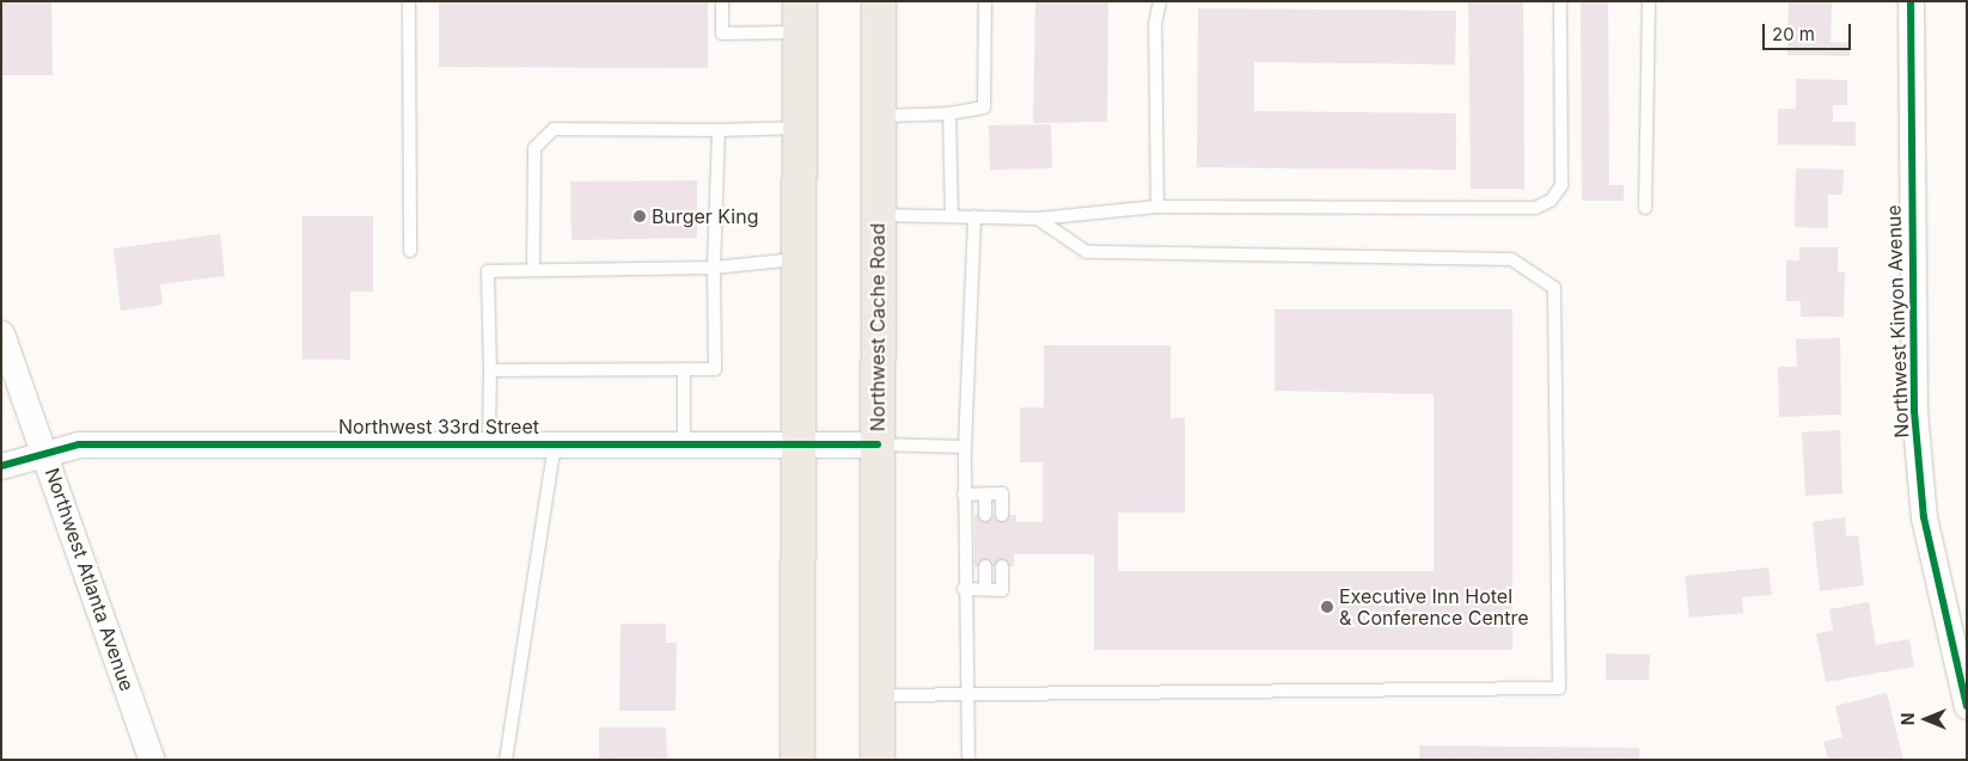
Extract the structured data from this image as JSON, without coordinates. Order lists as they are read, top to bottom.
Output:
{
  "streets": {
    "main road": ["Northwest Cache Road"],
    "street": ["Northwest Kinyon Avenue", "Northwest 33rd Street", "Northwest Atlanta Avenue"]
  },
  "crossings": [
    ["Northwest Cache Road", "Northwest 33rd Street"],
    ["Northwest 33rd Street", "Northwest Atlanta Avenue"]
  ],
  "places": ["Burger King", "Executive Inn Hotel & Conference Centre"],
  "scale_bar": "20 m",
  "north": "left"
}
